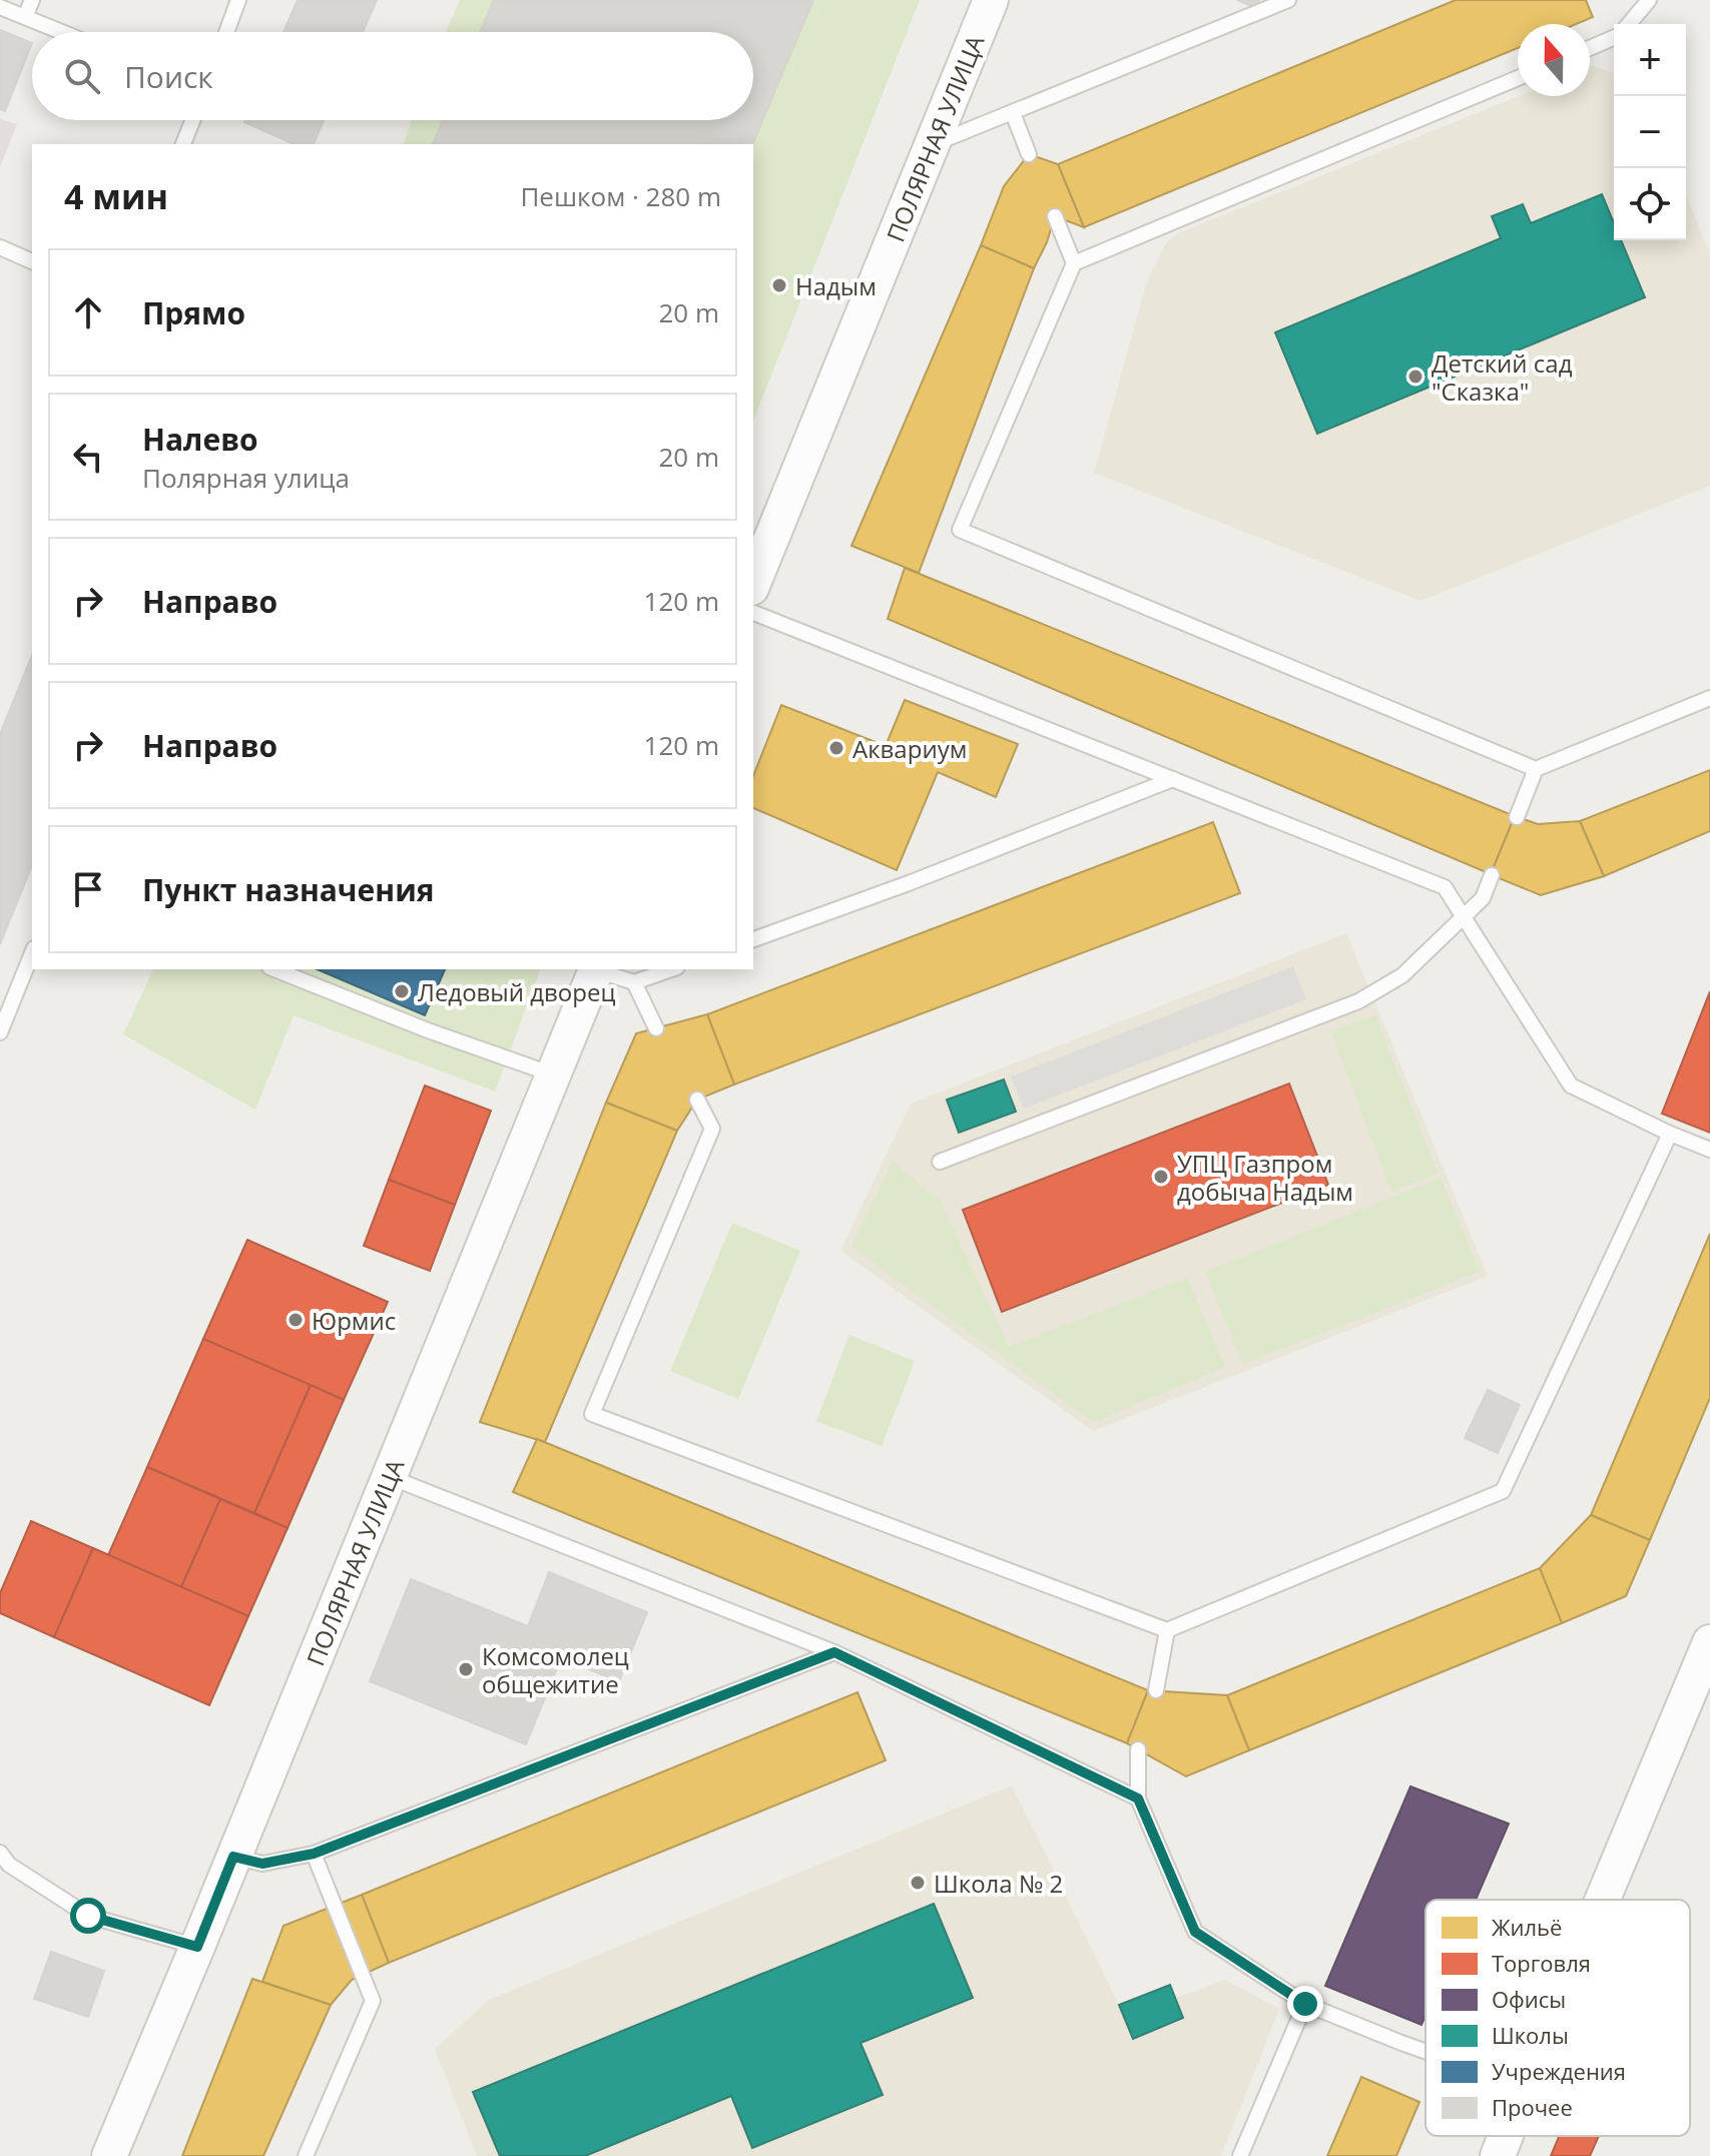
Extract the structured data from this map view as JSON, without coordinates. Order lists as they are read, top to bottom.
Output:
{
  "streets": {
    "street": ["ПОЛЯРНАЯ УЛИЦА"]
  },
  "places": [
    "Надым",
    "Детский сад \"Сказка\"",
    "Аквариум",
    "Ледовый дворец",
    "УПЦ Газпром добыча Надым",
    "Юрмис",
    "Комсомолец общежитие",
    "Школа № 2"
  ],
  "legend": [
    "Жильё",
    "Торговля",
    "Офисы",
    "Школы",
    "Учреждения",
    "Прочее"
  ],
  "north": "top",
  "page": {
    "map_buttons": ["+", "−"],
    "search": "Поиск",
    "heading": ["4 мин", "Пешком · 280 m"],
    "list": [
      ["Прямо", "20 m"],
      ["Налево", "Полярная улица", "20 m"],
      ["Направо", "120 m"],
      ["Направо", "120 m"],
      "Пункт назначения"
    ]
  }
}
